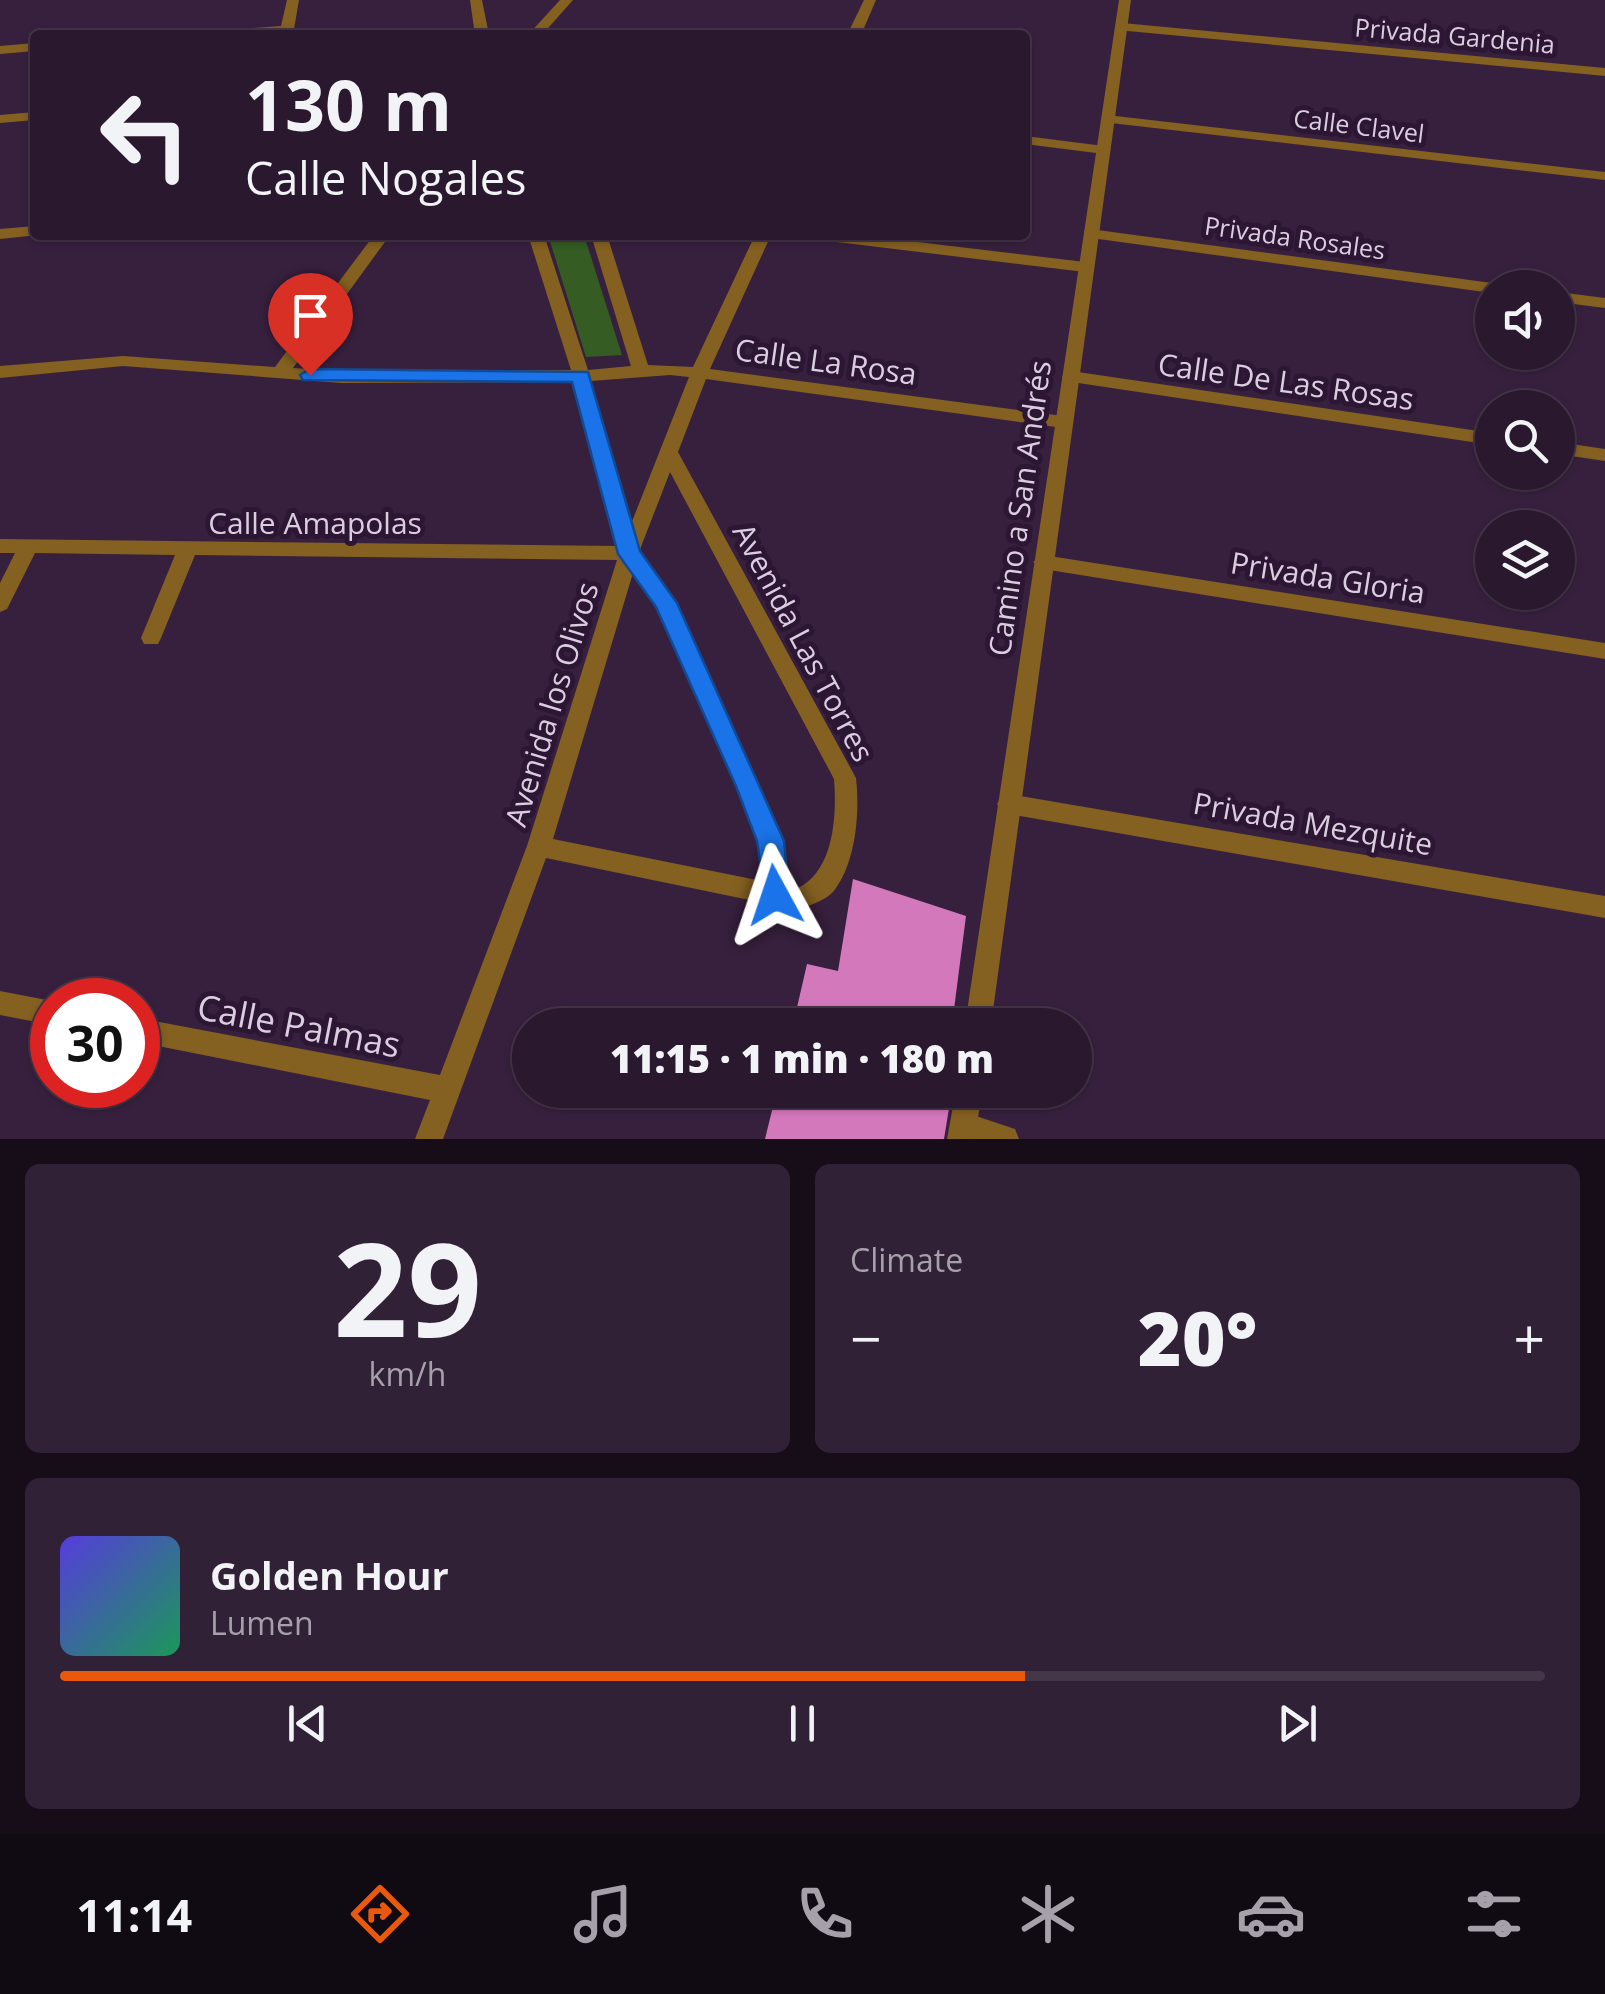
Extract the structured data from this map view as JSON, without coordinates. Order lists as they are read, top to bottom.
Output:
{
  "streets": {
    "street": [
      "Privada Gardenia",
      "Calle Clavel",
      "Privada Rosales",
      "Calle La Rosa",
      "Calle De Las Rosas",
      "Camino a San Andrés",
      "Calle Amapolas",
      "Privada Gloria",
      "Avenida Las Torres",
      "Avenida los Olivos",
      "Privada Mezquite",
      "Calle Palmas"
    ]
  },
  "crossings": [
    ["Privada Gardenia", "Camino a San Andrés"],
    ["Calle Clavel", "Camino a San Andrés"],
    ["Privada Rosales", "Camino a San Andrés"],
    ["Calle La Rosa", "Camino a San Andrés"],
    ["Calle La Rosa", "Avenida los Olivos"],
    ["Calle De Las Rosas", "Camino a San Andrés"],
    ["Camino a San Andrés", "Privada Gloria"],
    ["Camino a San Andrés", "Privada Mezquite"],
    ["Calle Amapolas", "Avenida los Olivos"],
    ["Avenida Las Torres", "Avenida los Olivos"],
    ["Avenida los Olivos", "Calle Palmas"]
  ],
  "page": {
    "turn": ["130 m", "Calle Nogales"],
    "limit": "30",
    "trip": "11:15 · 1 min · 180 m",
    "tile": [
      ["29", "km/h"],
      "Climate"
    ],
    "heat": ["−", "20°", "+"],
    "song": ["Golden Hour", "Lumen"],
    "tabs": "11:14"
  }
}
